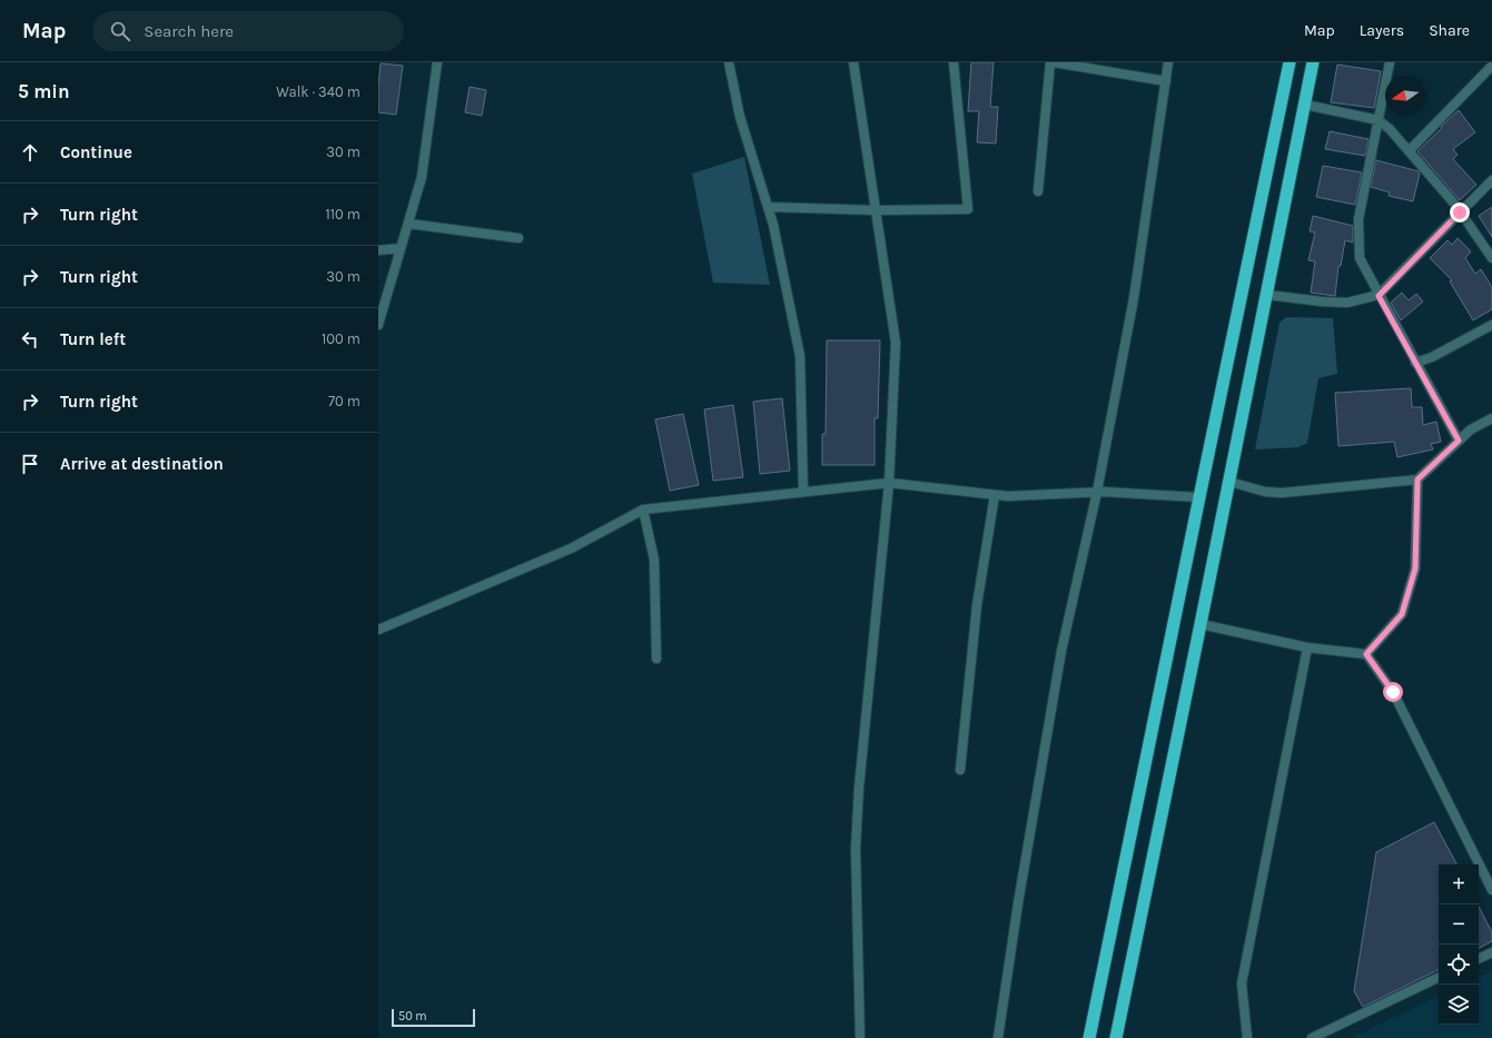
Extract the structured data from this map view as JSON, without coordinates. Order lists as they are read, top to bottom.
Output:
{
  "scale_bar": "50 m",
  "north": "left",
  "page": {
    "header": "Map",
    "search": "Search here",
    "nav": ["Map", "Layers", "Share"],
    "heading": ["5 min", "Walk · 340 m"],
    "list": [
      ["Continue", "30 m"],
      ["Turn right", "110 m"],
      ["Turn right", "30 m"],
      ["Turn left", "100 m"],
      ["Turn right", "70 m"],
      "Arrive at destination"
    ],
    "map_buttons": ["+", "−"],
    "scale": "50 m"
  }
}
